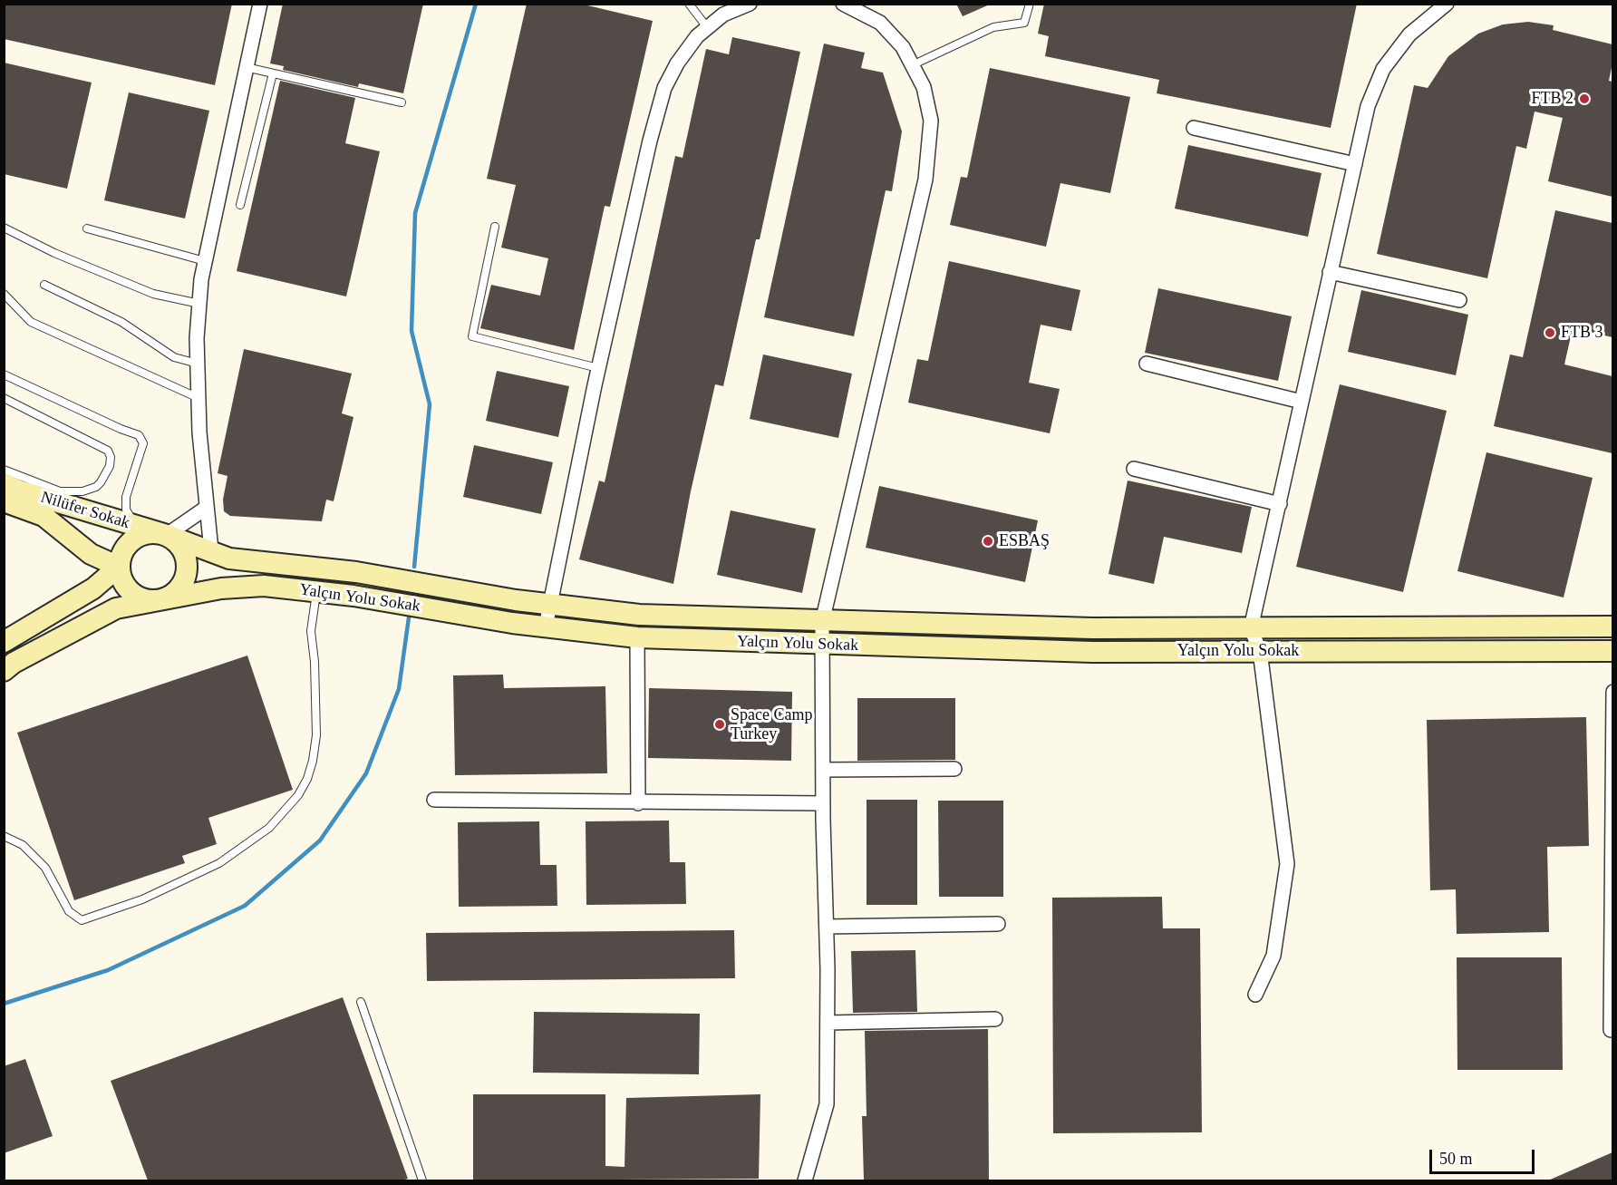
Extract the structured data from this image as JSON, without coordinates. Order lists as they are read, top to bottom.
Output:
{
  "streets": {
    "street": ["Nilüfer Sokak", "Yalçın Yolu Sokak"]
  },
  "crossings": [
    ["Nilüfer Sokak", "Yalçın Yolu Sokak"]
  ],
  "places": [
    "FTB 2",
    "FTB 3",
    "ESBAŞ",
    "Space Camp Turkey"
  ],
  "scale_bar": "50 m"
}
